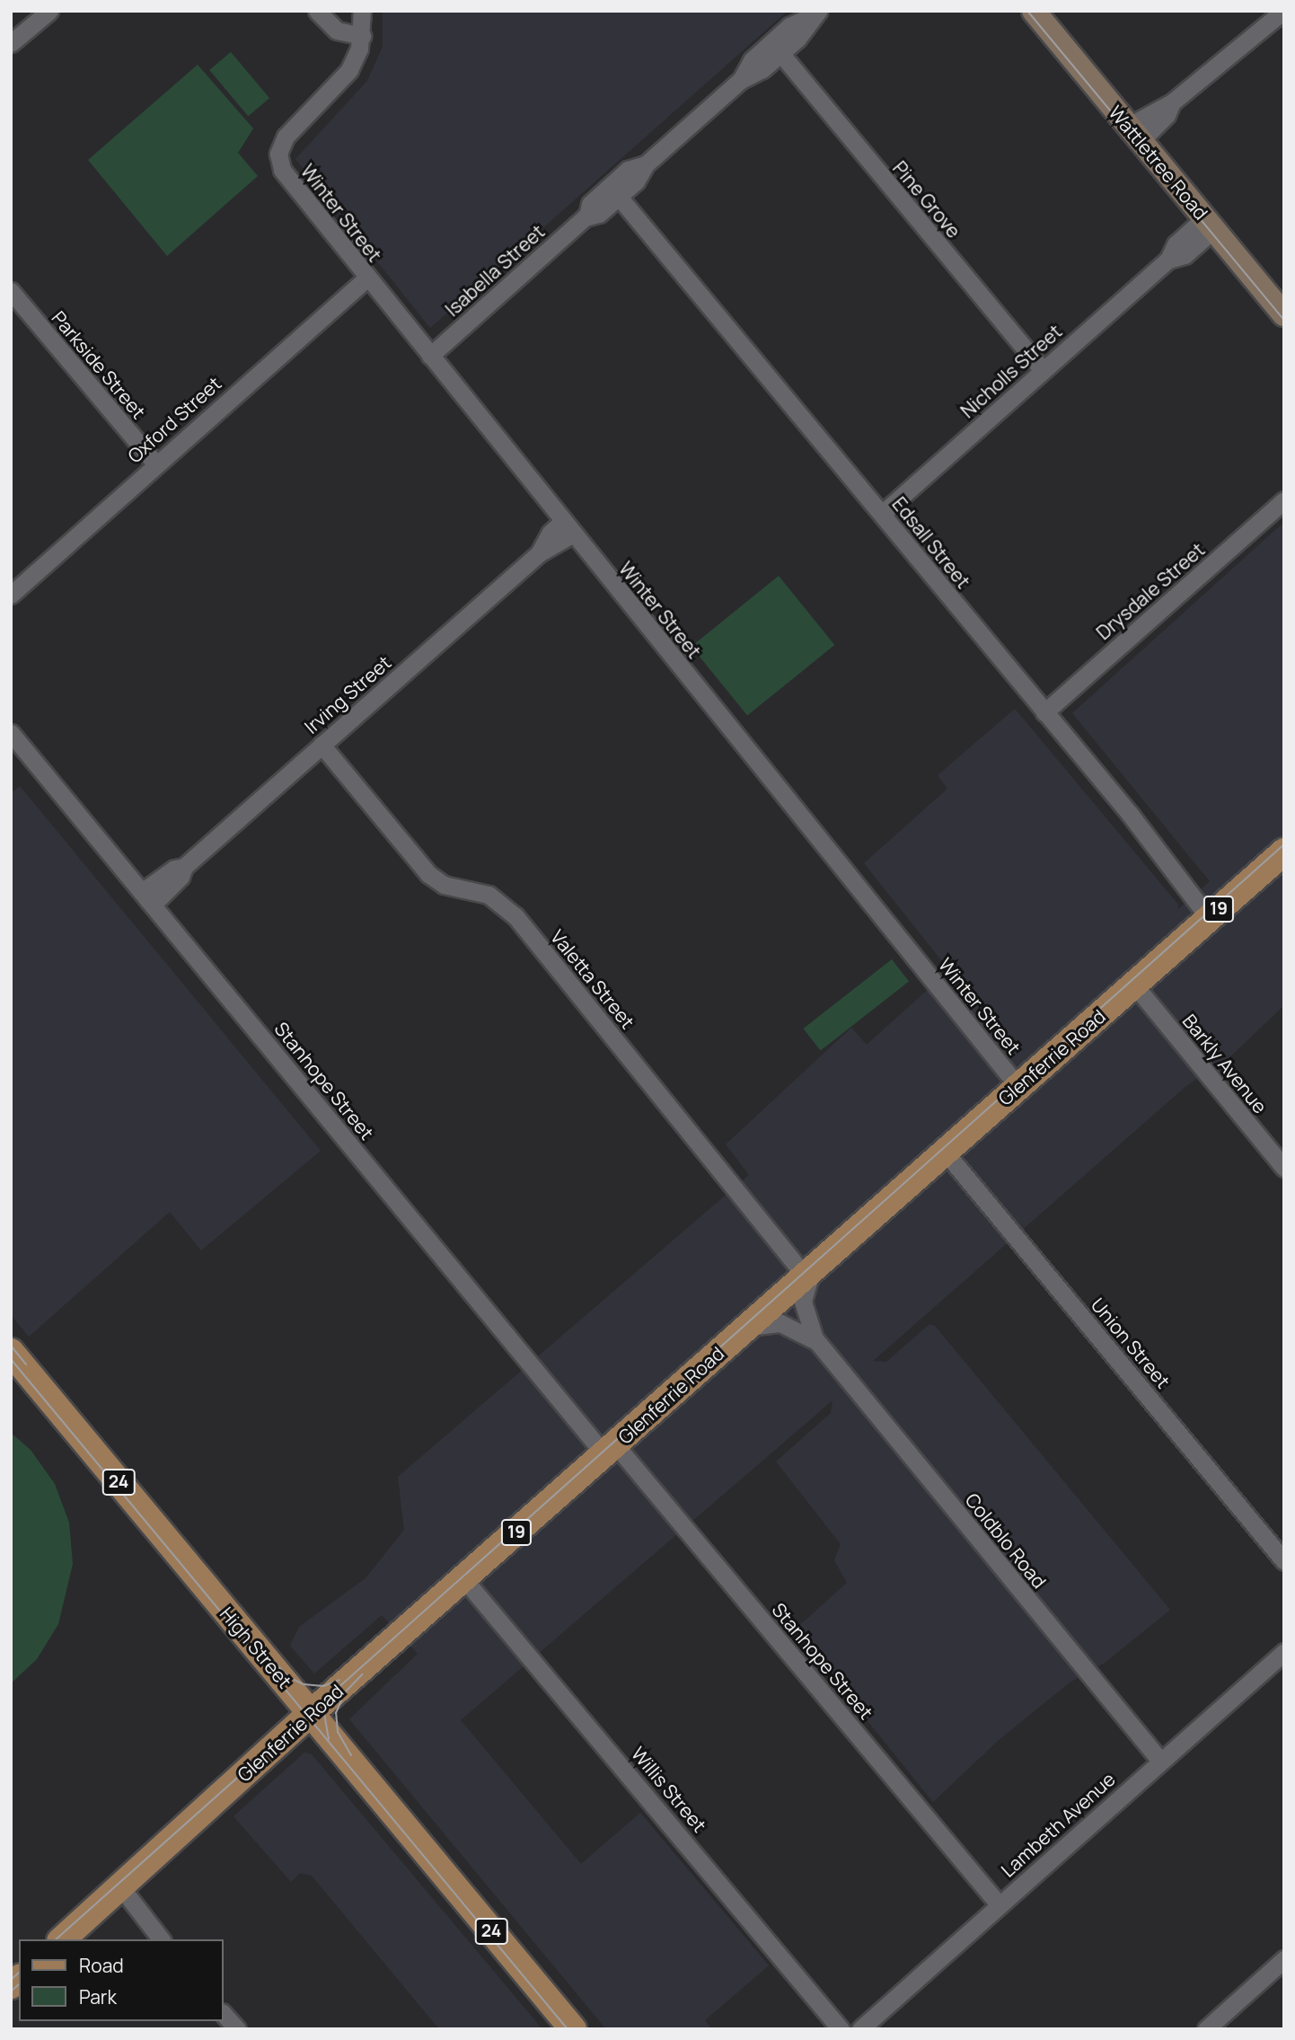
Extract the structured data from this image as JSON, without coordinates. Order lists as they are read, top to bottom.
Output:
{
  "streets": {
    "main road": [
      "Wattletree Road",
      "19",
      "Glenferrie Road",
      "24",
      "High Street"
    ],
    "street": [
      "Pine Grove",
      "Winter Street",
      "Isabella Street",
      "Parkside Street",
      "Nicholls Street",
      "Oxford Street",
      "Edsall Street",
      "Drysdale Street",
      "Irving Street",
      "Valetta Street",
      "Barkly Avenue",
      "Stanhope Street",
      "Union Street",
      "Coldblo Road",
      "Willis Street",
      "Lambeth Avenue"
    ]
  },
  "crossings": [
    ["Wattletree Road", "Nicholls Street"],
    ["Pine Grove", "Isabella Street"],
    ["Pine Grove", "Nicholls Street"],
    ["Winter Street", "Isabella Street"],
    ["Winter Street", "Oxford Street"],
    ["Winter Street", "Irving Street"],
    ["Winter Street", "Glenferrie Road"],
    ["Isabella Street", "Edsall Street"],
    ["Parkside Street", "Oxford Street"],
    ["Nicholls Street", "Edsall Street"],
    ["Edsall Street", "Drysdale Street"],
    ["Edsall Street", "Glenferrie Road"],
    ["Irving Street", "Valetta Street"],
    ["Irving Street", "Stanhope Street"],
    ["Valetta Street", "Glenferrie Road"],
    ["Valetta Street", "Coldblo Road"],
    ["Glenferrie Road", "Barkly Avenue"],
    ["Glenferrie Road", "Stanhope Street"],
    ["Glenferrie Road", "Union Street"],
    ["Glenferrie Road", "Coldblo Road"],
    ["Glenferrie Road", "High Street"],
    ["Glenferrie Road", "Willis Street"],
    ["Stanhope Street", "Lambeth Avenue"],
    ["Coldblo Road", "Lambeth Avenue"]
  ],
  "legend": ["Road", "Park"]
}
